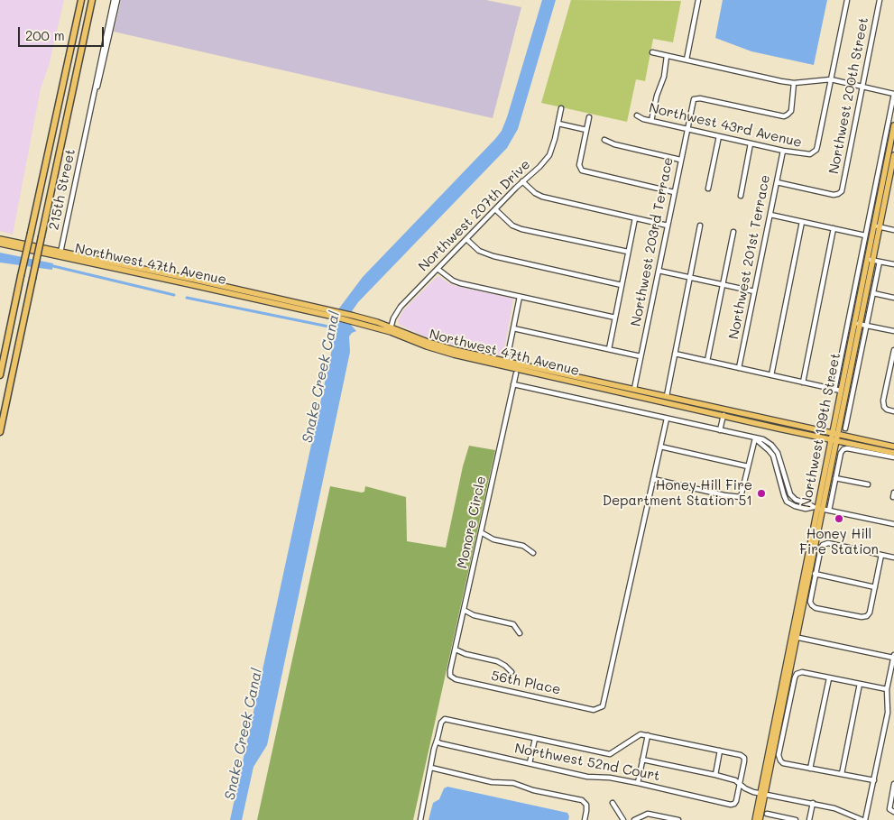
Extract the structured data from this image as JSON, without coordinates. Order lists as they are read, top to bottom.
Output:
{
  "streets": {
    "main road": ["Northwest 47th Avenue", "Northwest 199th Street"],
    "street": [
      "Northwest 200th Street",
      "Northwest 43rd Avenue",
      "215th Street",
      "Northwest 207th Drive",
      "Northwest 203rd Terrace",
      "Northwest 201st Terrace",
      "Monore Circle",
      "56th Place",
      "Northwest 52nd Court"
    ]
  },
  "crossings": [
    ["Northwest 200th Street", "Northwest 201st Terrace"],
    ["Northwest 43rd Avenue", "Northwest 203rd Terrace"],
    ["Northwest 43rd Avenue", "Northwest 201st Terrace"],
    ["215th Street", "Northwest 47th Avenue"],
    ["Northwest 207th Drive", "Northwest 47th Avenue"],
    ["Northwest 203rd Terrace", "Northwest 47th Avenue"],
    ["Northwest 47th Avenue", "Northwest 199th Street"],
    ["Monore Circle", "56th Place"]
  ],
  "water": ["Snake Creek Canal"],
  "places": ["Honey Hill Fire Department Station 51", "Honey Hill Fire Station"],
  "scale_bar": "200 m"
}
